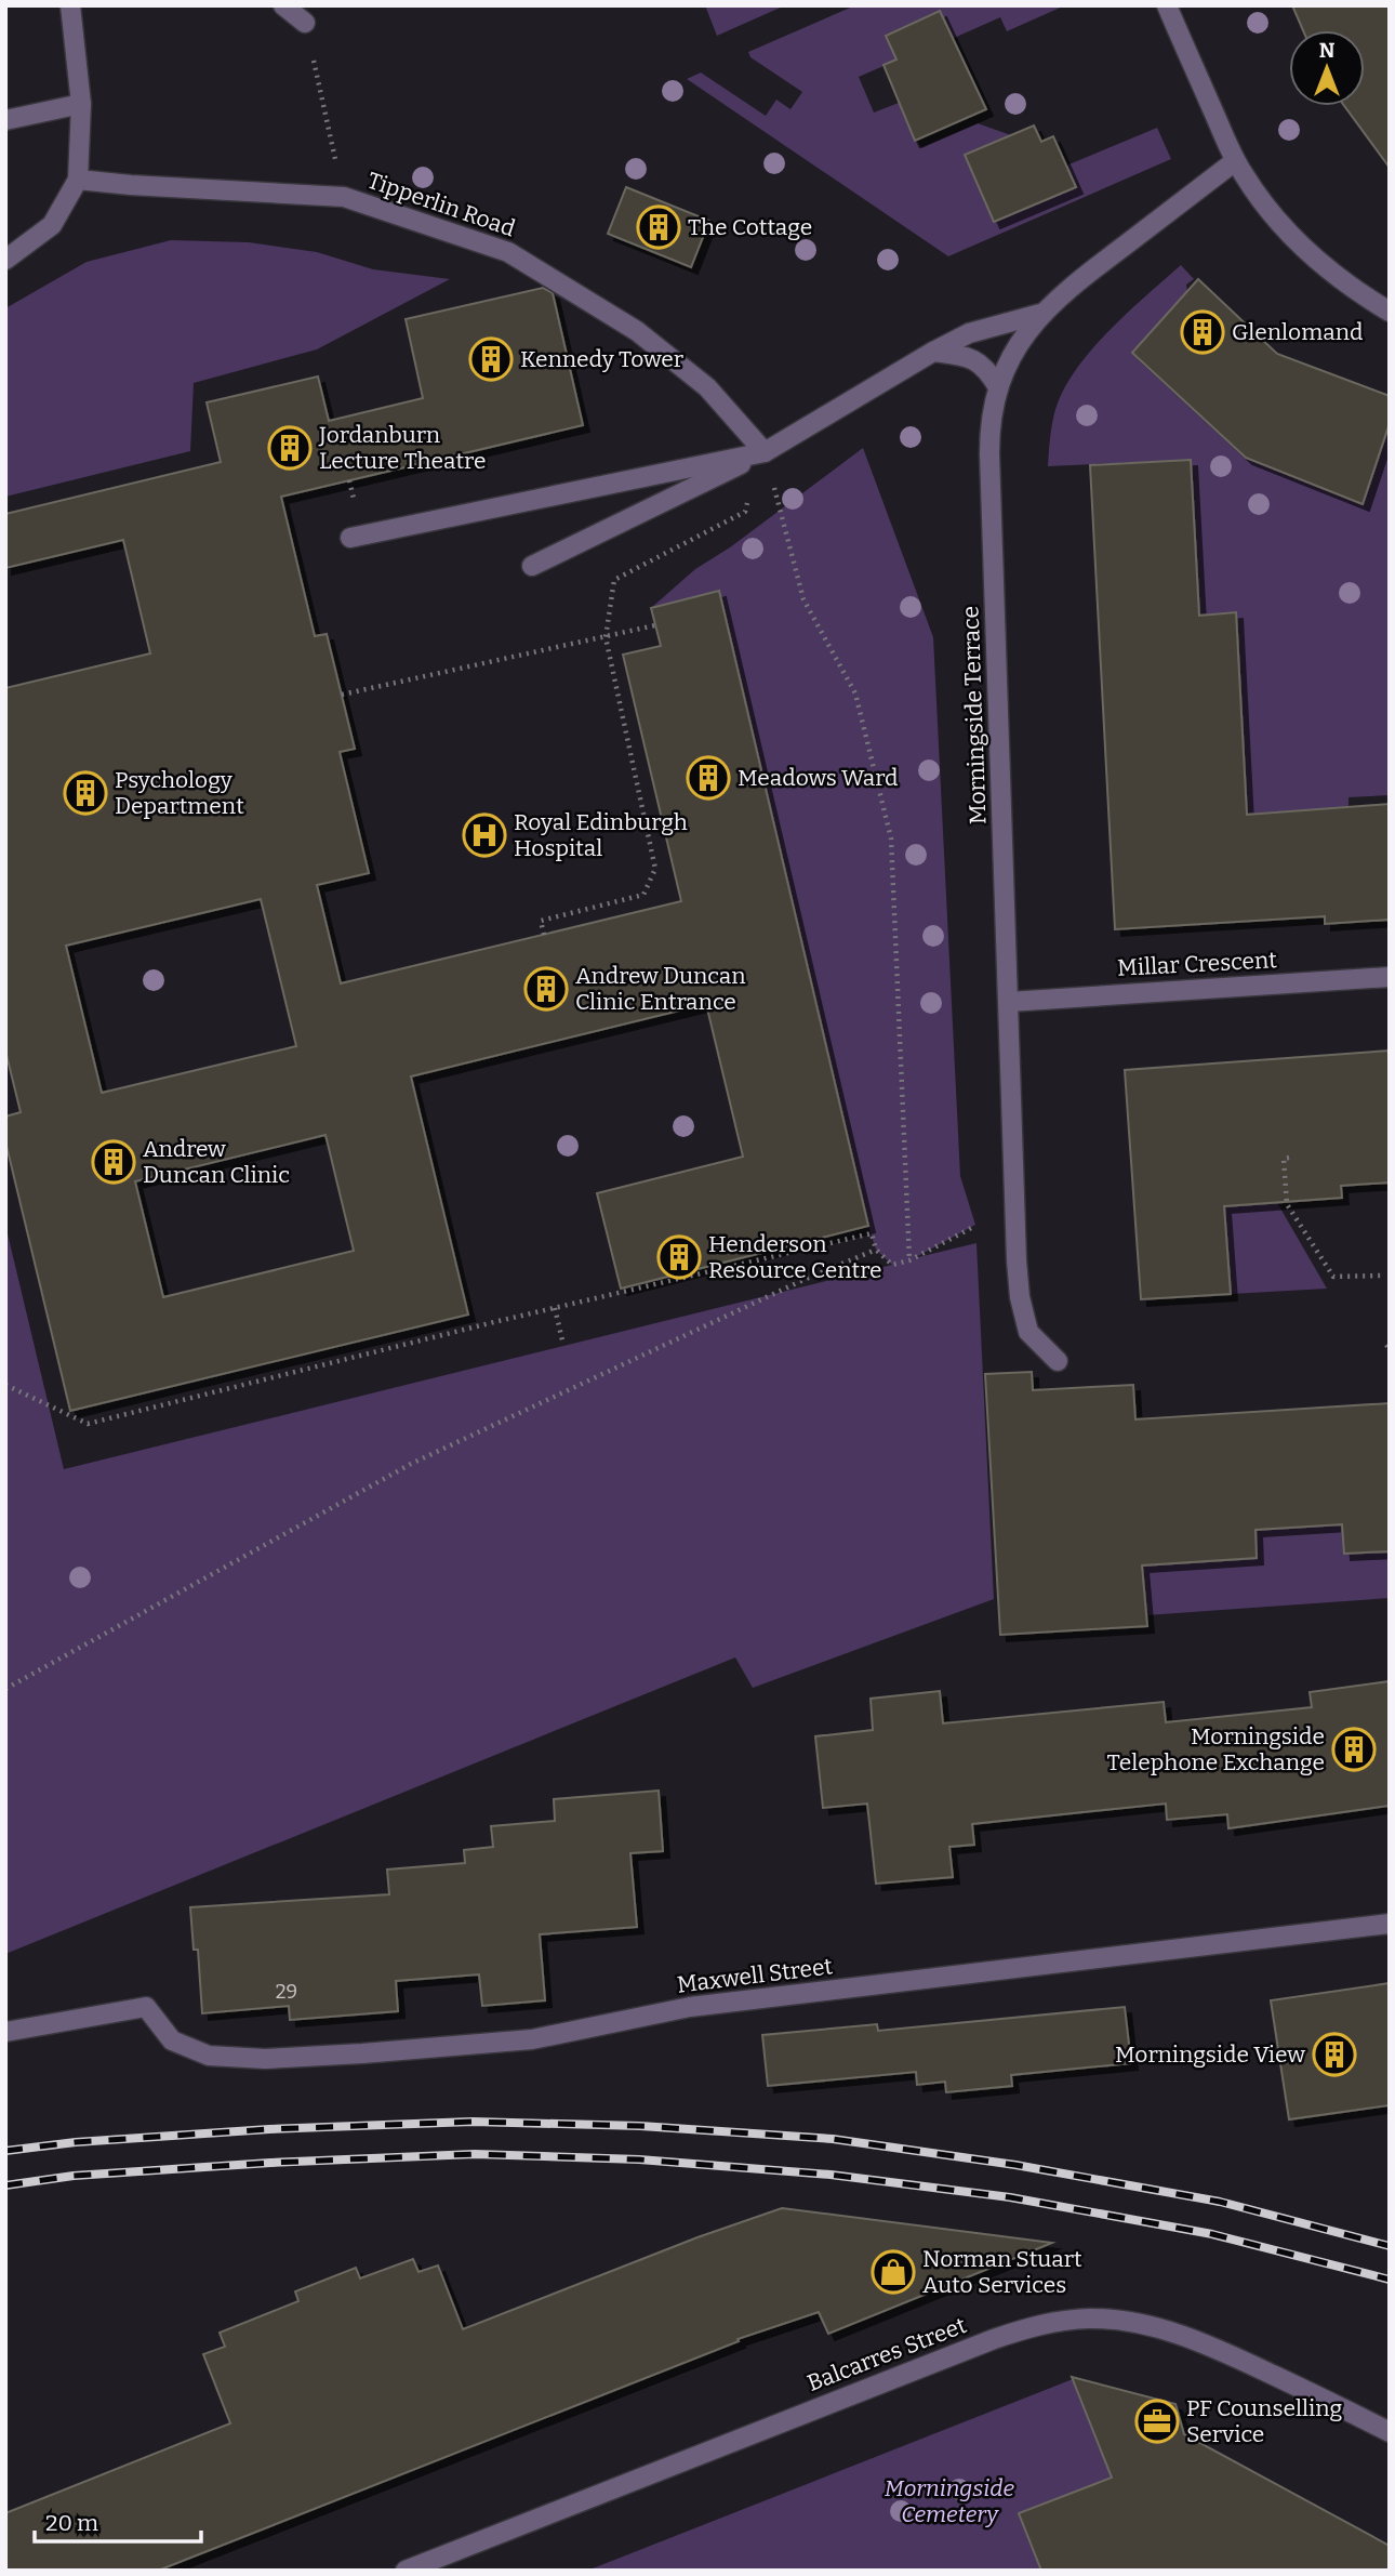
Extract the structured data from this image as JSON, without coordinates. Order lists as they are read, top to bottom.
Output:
{
  "streets": {
    "street": [
      "Tipperlin Road",
      "Morningside Terrace",
      "Millar Crescent",
      "Maxwell Street",
      "Balcarres Street"
    ]
  },
  "crossings": [
    ["Morningside Terrace", "Millar Crescent"]
  ],
  "parks": ["Morningside Cemetery"],
  "places": {
    "building": [
      "The Cottage",
      "Glenlomand",
      "Kennedy Tower",
      "Jordanburn Lecture Theatre",
      "Meadows Ward",
      "Psychology Department",
      "Andrew Duncan Clinic Entrance",
      "Andrew Duncan Clinic",
      "Henderson Resource Centre",
      "Morningside Telephone Exchange",
      "Morningside View"
    ],
    "hospital": ["Royal Edinburgh Hospital"],
    "shop": ["Norman Stuart Auto Services"],
    "office": ["PF Counselling Service"]
  },
  "house_numbers": ["29"],
  "scale_bar": "20 m",
  "north": "top"
}
